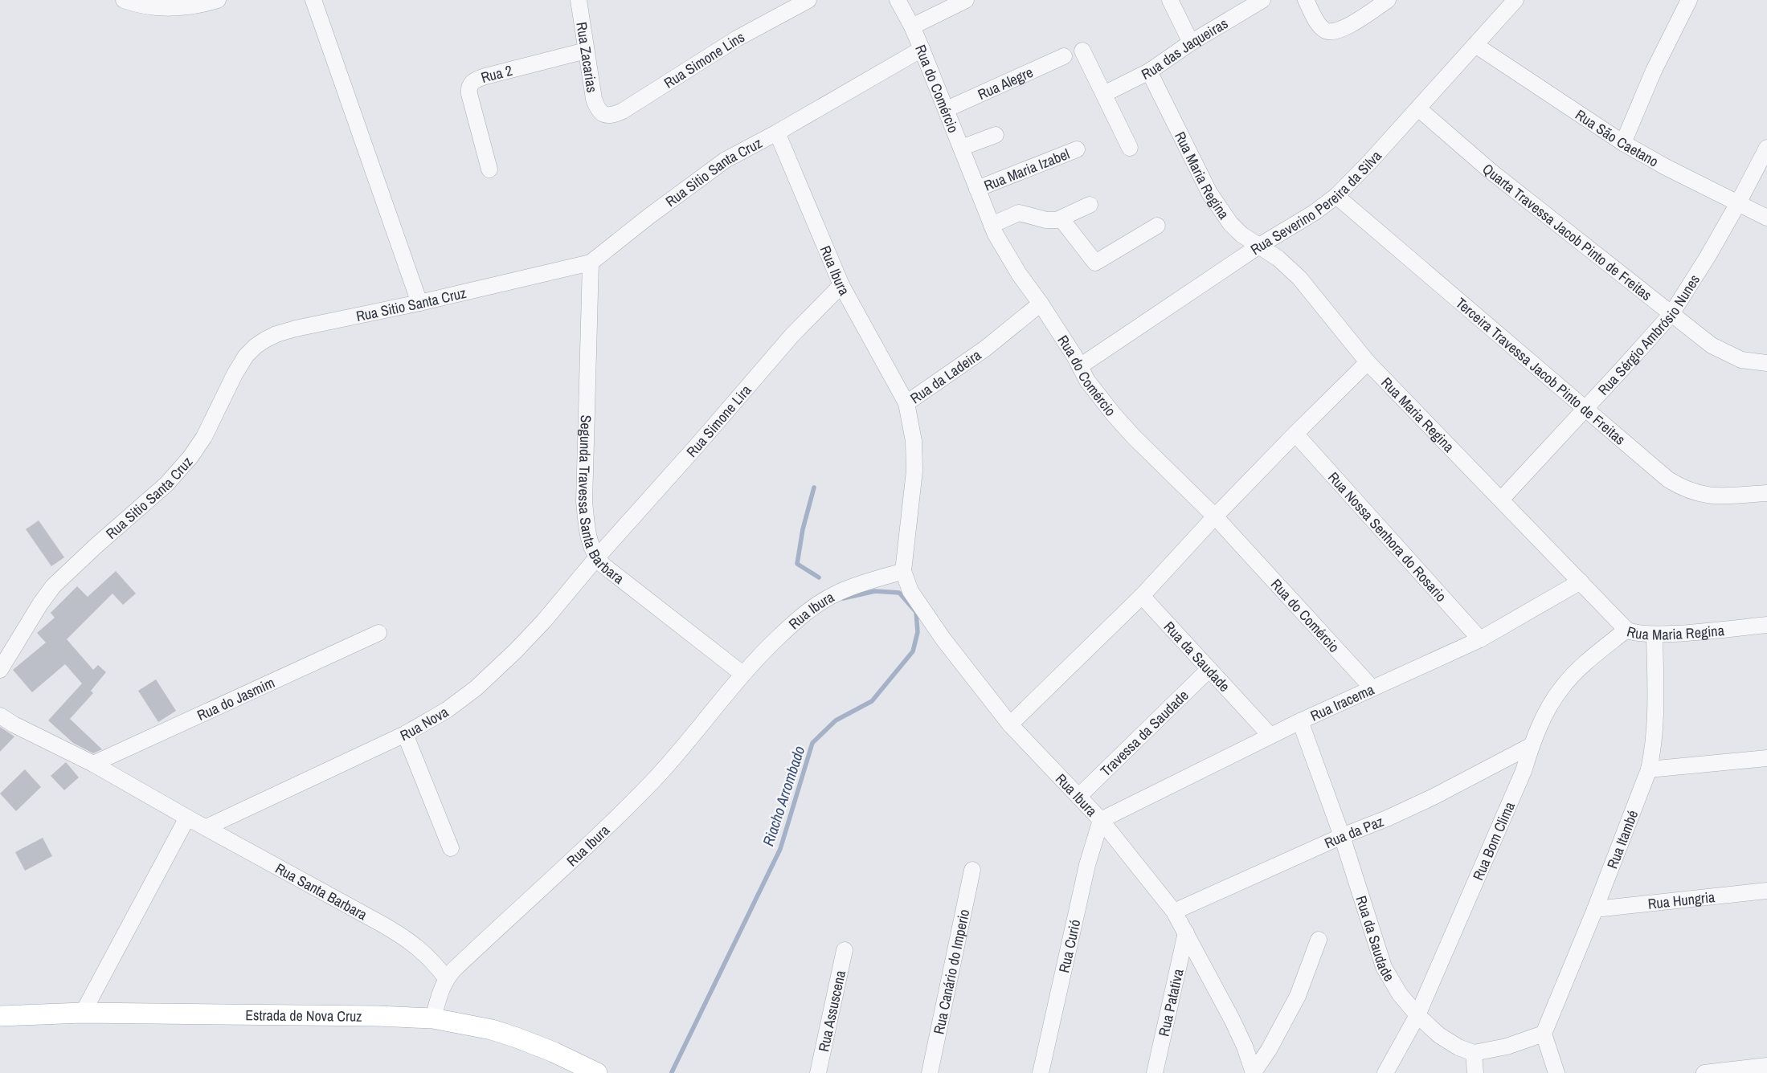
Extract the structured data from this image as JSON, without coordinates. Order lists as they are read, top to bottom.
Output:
{
  "streets": {
    "main road": ["Estrada de Nova Cruz"],
    "street": [
      "Rua das Jaqueiras",
      "Rua Zacarias",
      "Rua Simone Lins",
      "Rua 2",
      "Rua Alegre",
      "Rua do Comércio",
      "Rua São Caetano",
      "Rua Maria Izabel",
      "Rua Sitio Santa Cruz",
      "Rua Maria Regina",
      "Rua Severino Pereira da Silva",
      "Quarta Travessa Jacob Pinto de Freitas",
      "Rua Ibura",
      "Rua Sérgio Ambrósio Nunes",
      "Terceira Travessa Jacob Pinto de Freitas",
      "Rua da Ladeira",
      "Rua Simone Lira",
      "Segunda Travessa Santa Barbara",
      "Rua Nossa Senhora do Rosario",
      "Rua da Saudade",
      "Rua do Jasmim",
      "Rua Iracema",
      "Rua Nova",
      "Travessa da Saudade",
      "Rua da Paz",
      "Rua Itambé",
      "Rua Bom Clima",
      "Rua Santa Barbara",
      "Rua Hungria",
      "Rua Curió",
      "Rua Canário do Imperio",
      "Rua Patativa",
      "Rua Assuscena"
    ]
  },
  "crossings": [
    ["Rua das Jaqueiras", "Rua Maria Regina"],
    ["Rua Zacarias", "Rua Simone Lins"],
    ["Rua Zacarias", "Rua 2"],
    ["Rua Alegre", "Rua do Comércio"],
    ["Rua do Comércio", "Rua Maria Izabel"],
    ["Rua do Comércio", "Rua Sitio Santa Cruz"],
    ["Rua do Comércio", "Rua Severino Pereira da Silva"],
    ["Rua do Comércio", "Rua da Ladeira"],
    ["Rua do Comércio", "Rua Iracema"],
    ["Rua São Caetano", "Rua Severino Pereira da Silva"],
    ["Rua São Caetano", "Rua Sérgio Ambrósio Nunes"],
    ["Rua Sitio Santa Cruz", "Rua Ibura"],
    ["Rua Sitio Santa Cruz", "Segunda Travessa Santa Barbara"],
    ["Rua Maria Regina", "Rua Severino Pereira da Silva"],
    ["Rua Maria Regina", "Rua Sérgio Ambrósio Nunes"],
    ["Rua Maria Regina", "Rua Iracema"],
    ["Rua Maria Regina", "Rua Itambé"],
    ["Rua Maria Regina", "Rua Bom Clima"],
    ["Rua Severino Pereira da Silva", "Quarta Travessa Jacob Pinto de Freitas"],
    ["Rua Severino Pereira da Silva", "Terceira Travessa Jacob Pinto de Freitas"],
    ["Quarta Travessa Jacob Pinto de Freitas", "Rua Sérgio Ambrósio Nunes"],
    ["Rua Ibura", "Rua da Ladeira"],
    ["Rua Ibura", "Rua Simone Lira"],
    ["Rua Ibura", "Segunda Travessa Santa Barbara"],
    ["Rua Ibura", "Rua Iracema"],
    ["Rua Ibura", "Travessa da Saudade"],
    ["Rua Ibura", "Rua da Paz"],
    ["Rua Ibura", "Rua Santa Barbara"],
    ["Rua Ibura", "Rua Curió"],
    ["Rua Ibura", "Rua Patativa"],
    ["Rua Ibura", "Estrada de Nova Cruz"],
    ["Rua Sérgio Ambrósio Nunes", "Terceira Travessa Jacob Pinto de Freitas"],
    ["Rua Simone Lira", "Segunda Travessa Santa Barbara"],
    ["Rua Simone Lira", "Rua Nova"],
    ["Segunda Travessa Santa Barbara", "Rua Nova"],
    ["Rua Nossa Senhora do Rosario", "Rua Iracema"],
    ["Rua da Saudade", "Rua Iracema"],
    ["Rua da Saudade", "Travessa da Saudade"],
    ["Rua da Saudade", "Rua da Paz"],
    ["Rua da Saudade", "Rua Bom Clima"],
    ["Rua do Jasmim", "Rua Santa Barbara"],
    ["Rua Iracema", "Rua Curió"],
    ["Rua Nova", "Rua Santa Barbara"],
    ["Rua da Paz", "Rua Bom Clima"],
    ["Rua Itambé", "Rua Hungria"]
  ],
  "water": ["Riacho Arrombado"]
}
